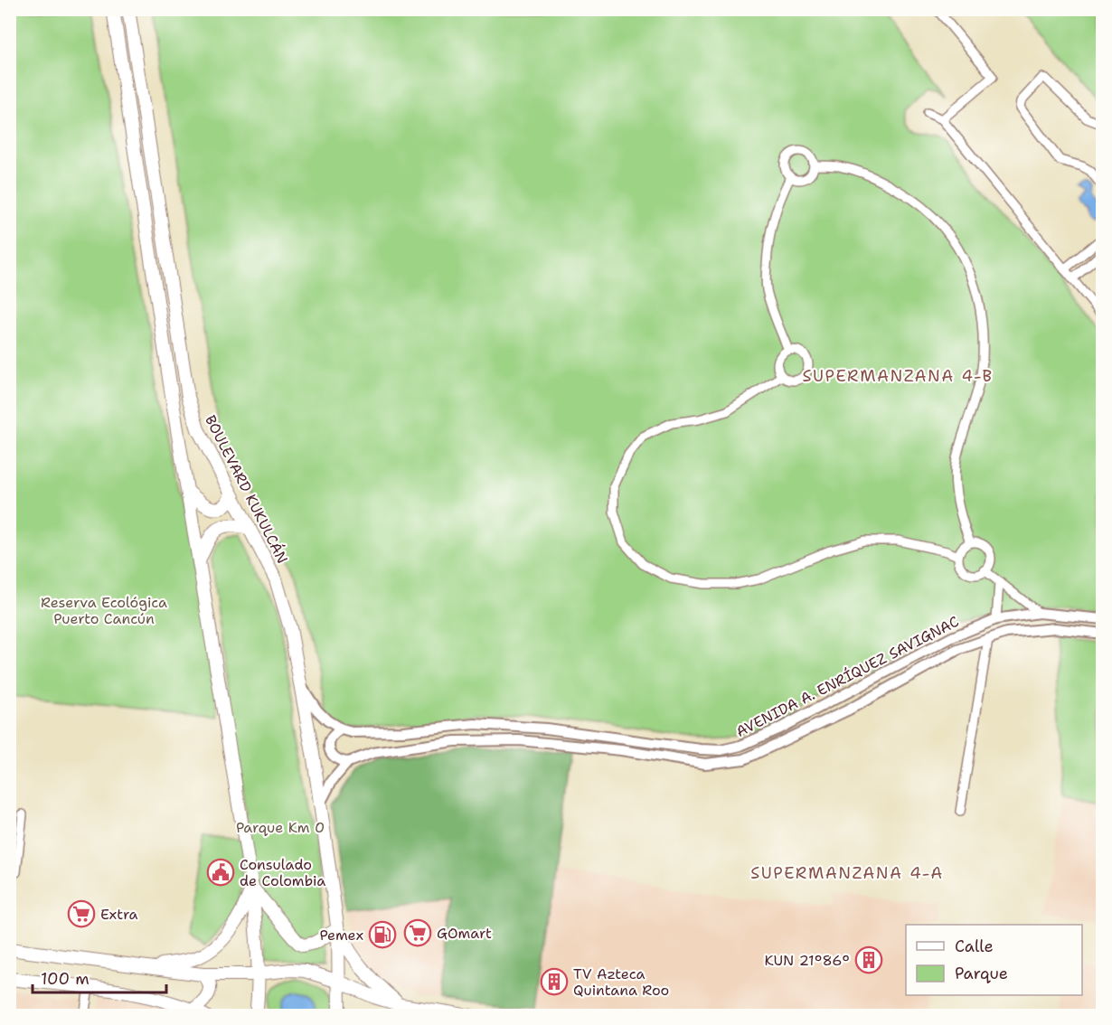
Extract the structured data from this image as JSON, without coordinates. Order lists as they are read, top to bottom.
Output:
{
  "streets": {
    "main road": ["BOULEVARD KUKULCÁN"],
    "street": ["AVENIDA A. ENRÍQUEZ SAVIGNAC"]
  },
  "crossings": [
    ["BOULEVARD KUKULCÁN", "AVENIDA A. ENRÍQUEZ SAVIGNAC"]
  ],
  "districts": ["SUPERMANZANA 4-B", "SUPERMANZANA 4-A"],
  "parks": ["Reserva Ecológica Puerto Cancún", "Parque Km 0"],
  "places": {
    "public building": ["Consulado de Colombia"],
    "supermarket": ["Extra", "GOmart"],
    "fuel station": ["Pemex"],
    "building": ["KUN 21º86º", "TV Azteca Quintana Roo"]
  },
  "legend": ["Calle", "Parque"],
  "scale_bar": "100 m"
}
